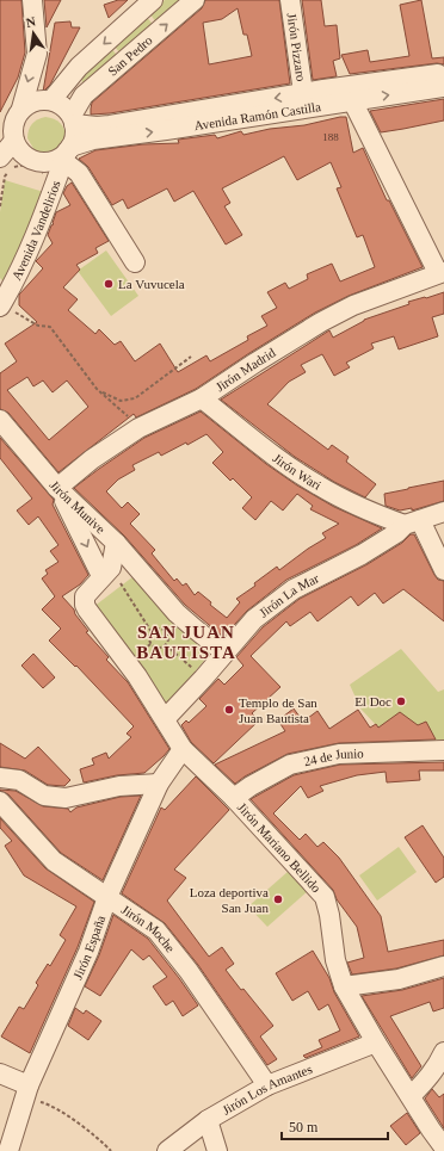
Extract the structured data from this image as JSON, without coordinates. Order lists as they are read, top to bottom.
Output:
{
  "streets": {
    "street": [
      "Jirón Pizzaro",
      "San Pedro",
      "Avenida Ramón Castilla",
      "Avenida Vandelirios",
      "Jirón Madrid",
      "Jirón Wari",
      "Jirón Munive",
      "Jirón La Mar",
      "24 de Junio",
      "Jirón Mariano Bellido",
      "Jirón Moche",
      "Jirón España",
      "Jirón Los Amantes"
    ]
  },
  "crossings": [
    ["Jirón Pizzaro", "Avenida Ramón Castilla"],
    ["San Pedro", "Avenida Ramón Castilla"],
    ["San Pedro", "Avenida Vandelirios"],
    ["Avenida Ramón Castilla", "Avenida Vandelirios"],
    ["Jirón Madrid", "Jirón Wari"],
    ["Jirón Madrid", "Jirón Munive"],
    ["Jirón Wari", "Jirón La Mar"],
    ["Jirón Munive", "Jirón Mariano Bellido"],
    ["Jirón La Mar", "Jirón Mariano Bellido"],
    ["24 de Junio", "Jirón Mariano Bellido"],
    ["Jirón Mariano Bellido", "Jirón España"],
    ["Jirón Mariano Bellido", "Jirón Los Amantes"],
    ["Jirón Moche", "Jirón España"],
    ["Jirón Moche", "Jirón Los Amantes"]
  ],
  "districts": ["SAN JUAN BAUTISTA"],
  "places": [
    "La Vuvucela",
    "El Doc",
    "Templo de San Juan Bautista",
    "Loza deportiva San Juan"
  ],
  "house_numbers": ["188"],
  "scale_bar": "50 m",
  "north": "top"
}
